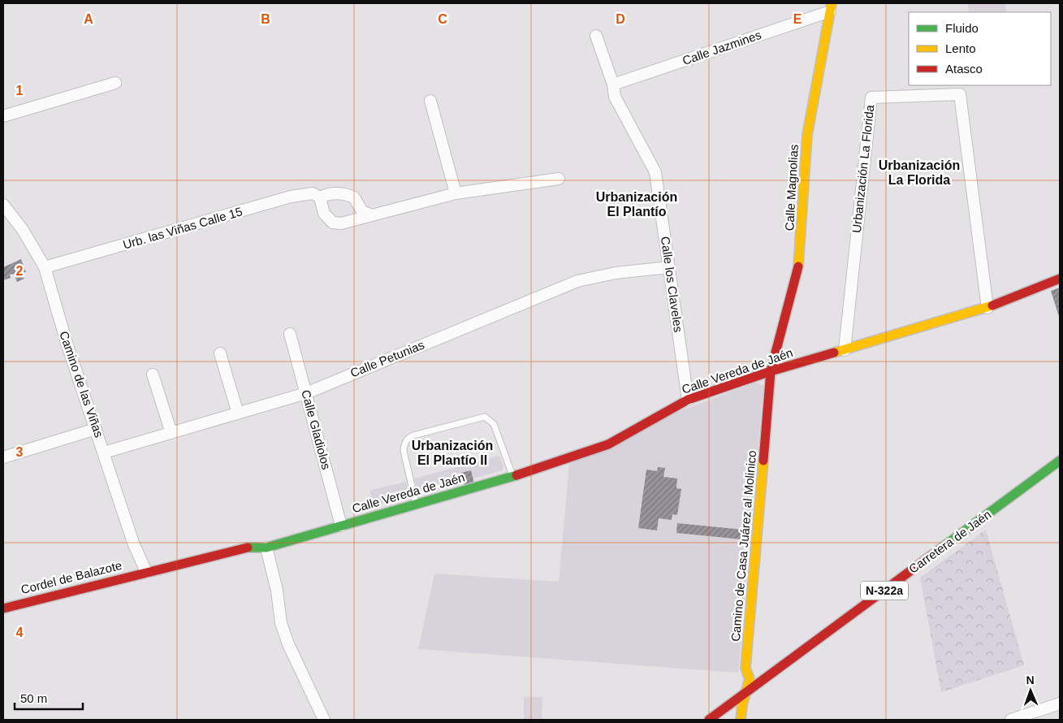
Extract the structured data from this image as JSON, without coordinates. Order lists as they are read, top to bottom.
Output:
{
  "streets": {
    "main road": [
      "Calle Magnolias",
      "Calle Vereda de Jaén",
      "Carretera de Jaén",
      "Camino de Casa Juárez al Molinico",
      "Cordel de Balazote",
      "N-322a"
    ],
    "street": [
      "Calle Jazmines",
      "Urbanización La Florida",
      "Urb. las Viñas Calle 15",
      "Calle los Claveles",
      "Calle Petunias",
      "Camino de las Viñas",
      "Calle Gladiolos"
    ]
  },
  "crossings": [
    ["Calle Jazmines", "Calle Magnolias"],
    ["Calle Jazmines", "Calle los Claveles"],
    ["Urbanización La Florida", "Calle Vereda de Jaén"],
    ["Calle Magnolias", "Calle Vereda de Jaén"],
    ["Calle Magnolias", "Camino de Casa Juárez al Molinico"],
    ["Urb. las Viñas Calle 15", "Camino de las Viñas"],
    ["Calle los Claveles", "Calle Petunias"],
    ["Calle los Claveles", "Calle Vereda de Jaén"],
    ["Calle Petunias", "Camino de las Viñas"],
    ["Calle Petunias", "Calle Gladiolos"],
    ["Calle Vereda de Jaén", "Camino de las Viñas"],
    ["Calle Vereda de Jaén", "Calle Gladiolos"],
    ["Calle Vereda de Jaén", "Camino de Casa Juárez al Molinico"],
    ["Calle Vereda de Jaén", "Cordel de Balazote"],
    ["Camino de las Viñas", "Cordel de Balazote"],
    ["Carretera de Jaén", "Camino de Casa Juárez al Molinico"]
  ],
  "districts": ["Urbanización La Florida", "Urbanización El Plantío", "Urbanización El Plantío II"],
  "legend": ["Fluido", "Lento", "Atasco"],
  "scale_bar": "50 m",
  "north": "top",
  "grid": {
    "columns": [
      "A",
      "B",
      "C",
      "D",
      "E"
    ],
    "rows": [
      "1",
      "2",
      "3",
      "4"
    ]
  }
}
